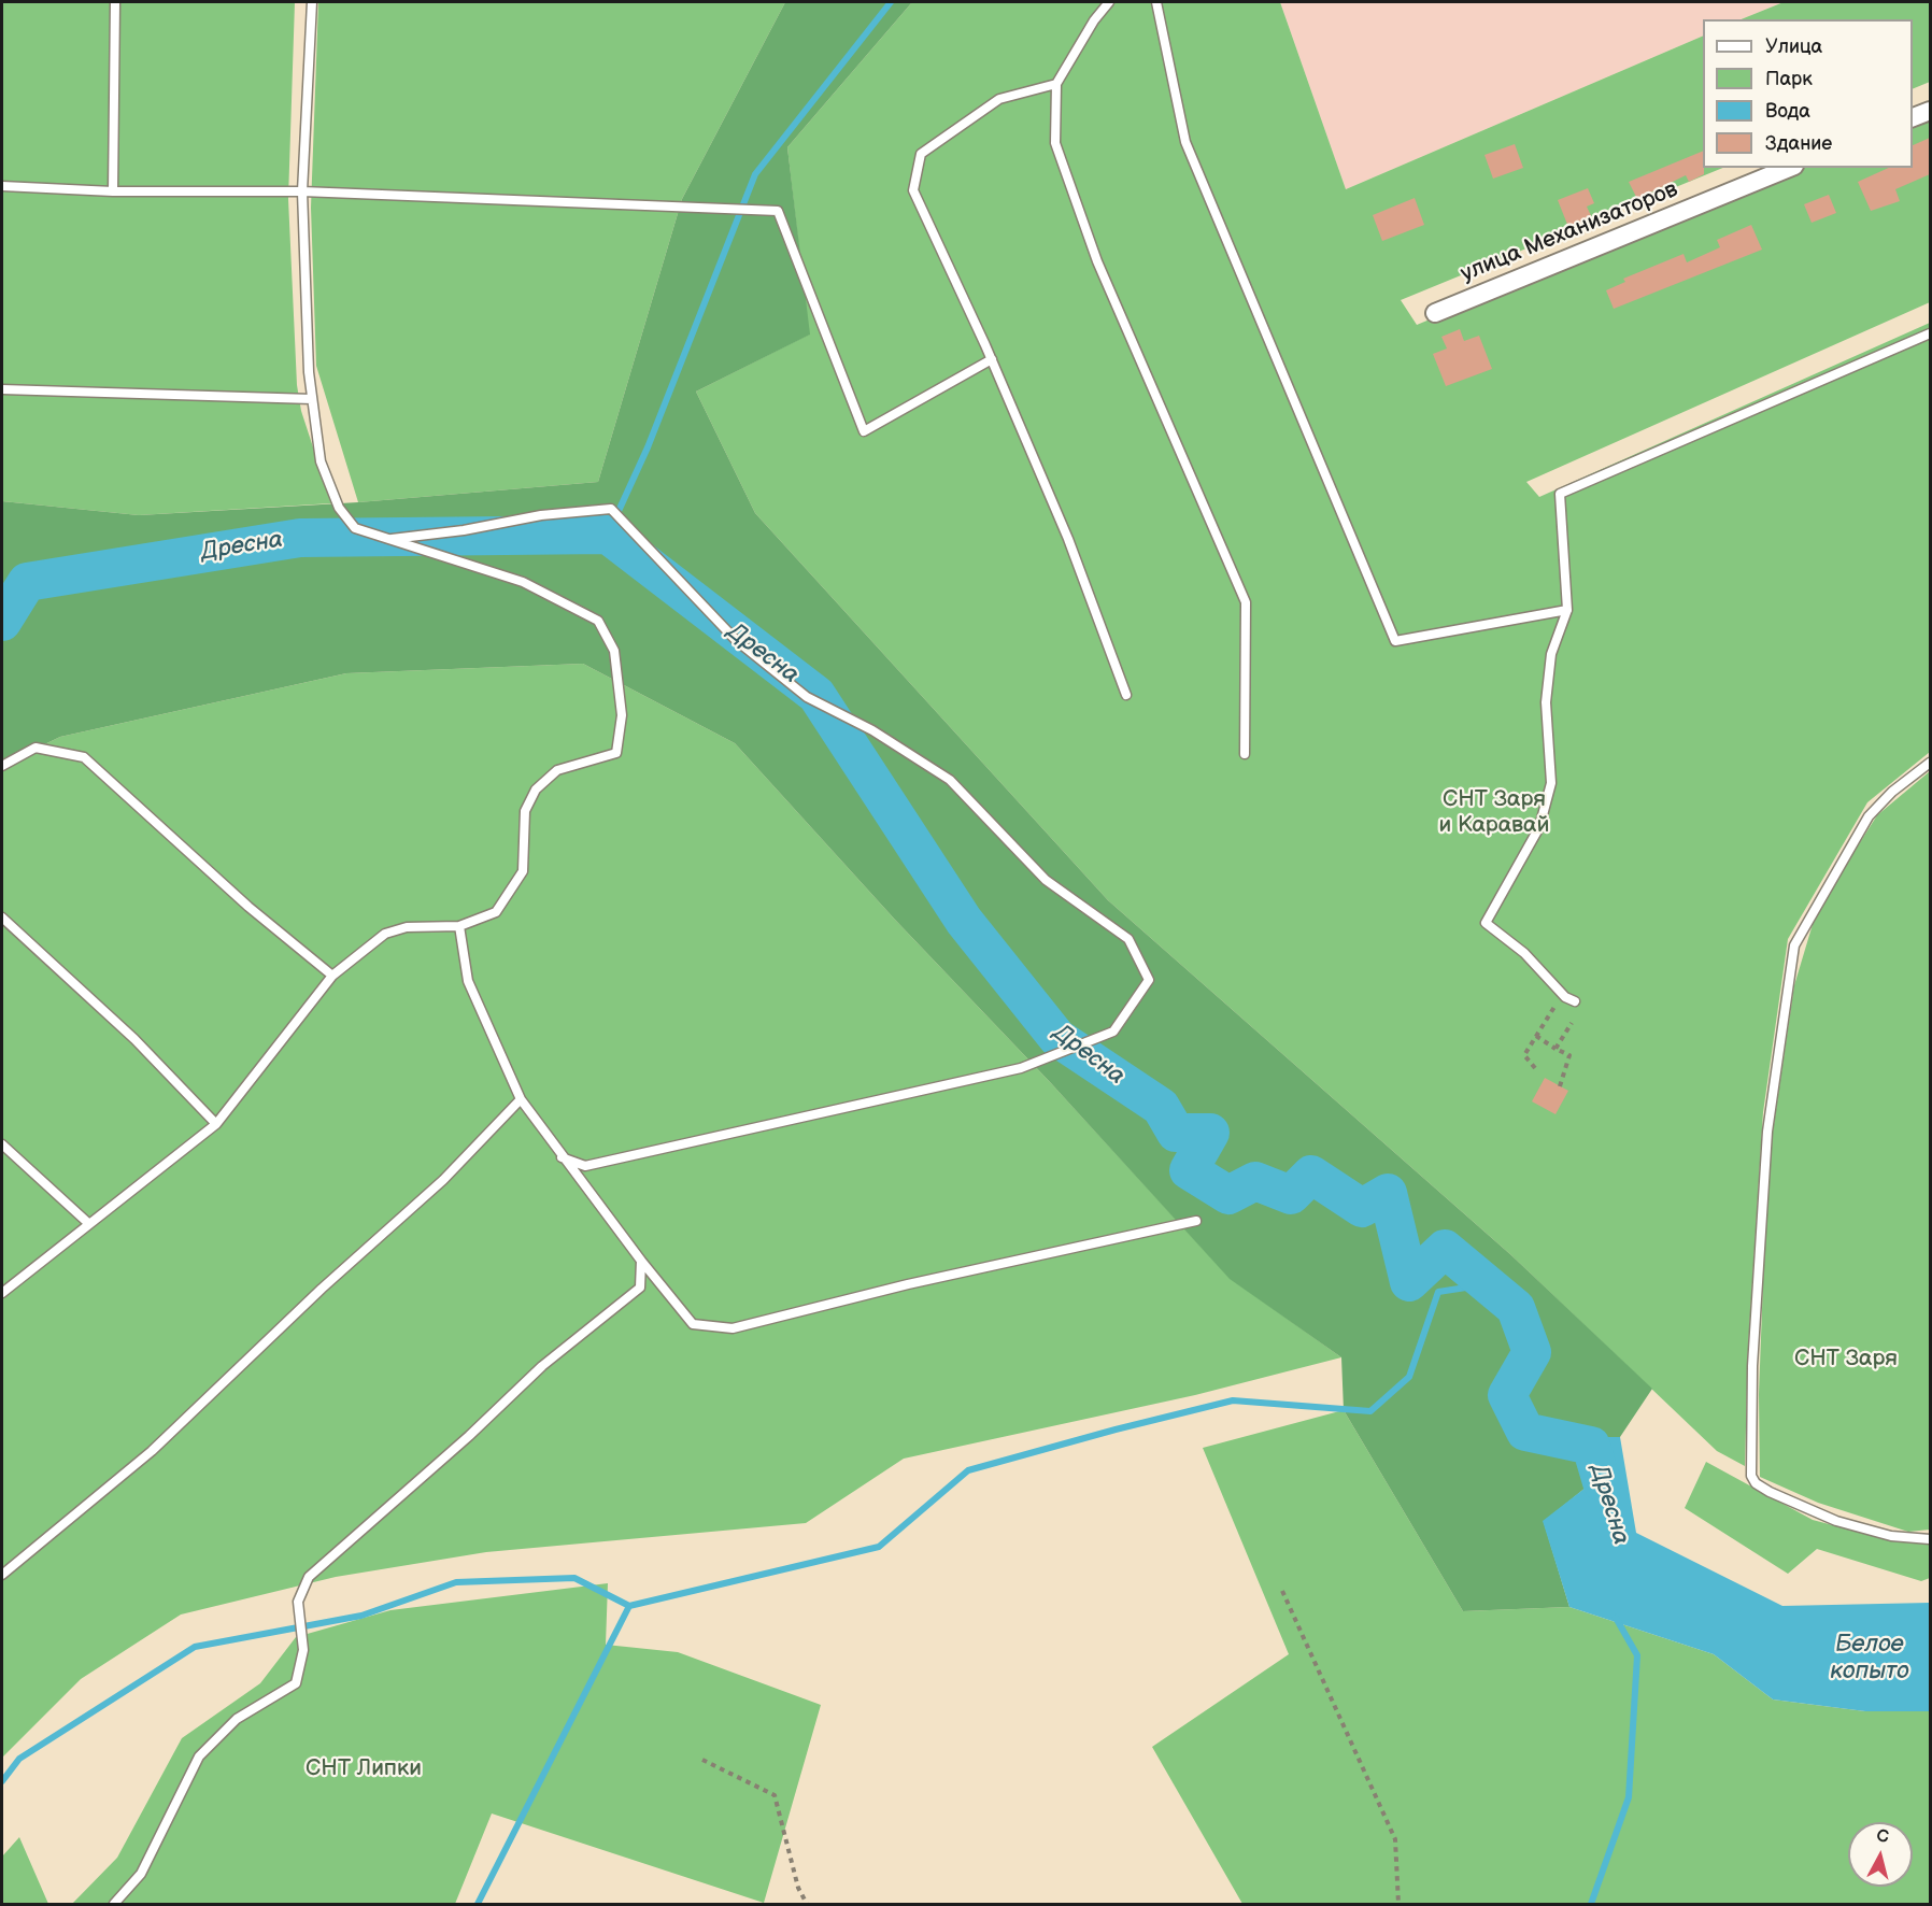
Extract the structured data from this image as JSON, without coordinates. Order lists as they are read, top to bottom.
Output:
{
  "streets": {
    "street": ["улица Механизаторов"]
  },
  "water": ["Дресна", "Белое копыто"],
  "parks": ["СНТ Заря и Каравай", "СНТ Заря", "СНТ Липки"],
  "legend": [
    "Улица",
    "Парк",
    "Вода",
    "Здание"
  ],
  "north": "top"
}
